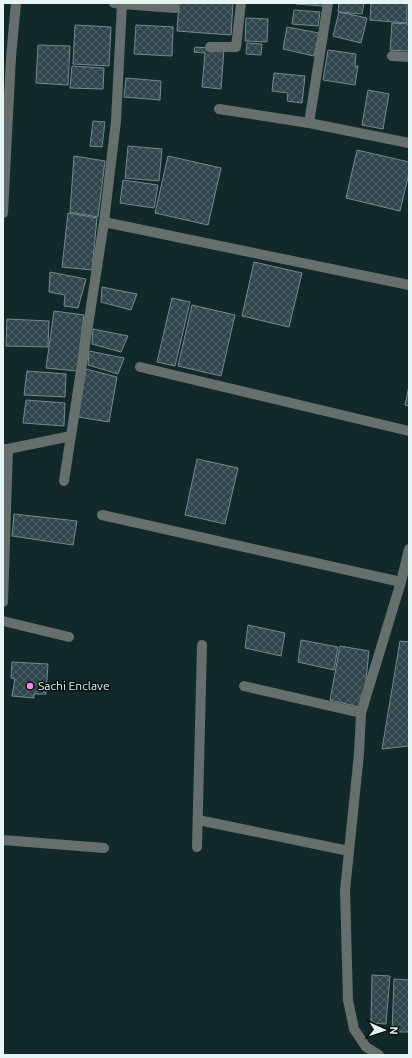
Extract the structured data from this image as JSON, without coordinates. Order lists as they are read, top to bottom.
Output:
{
  "places": ["Sachi Enclave"],
  "north": "right"
}
